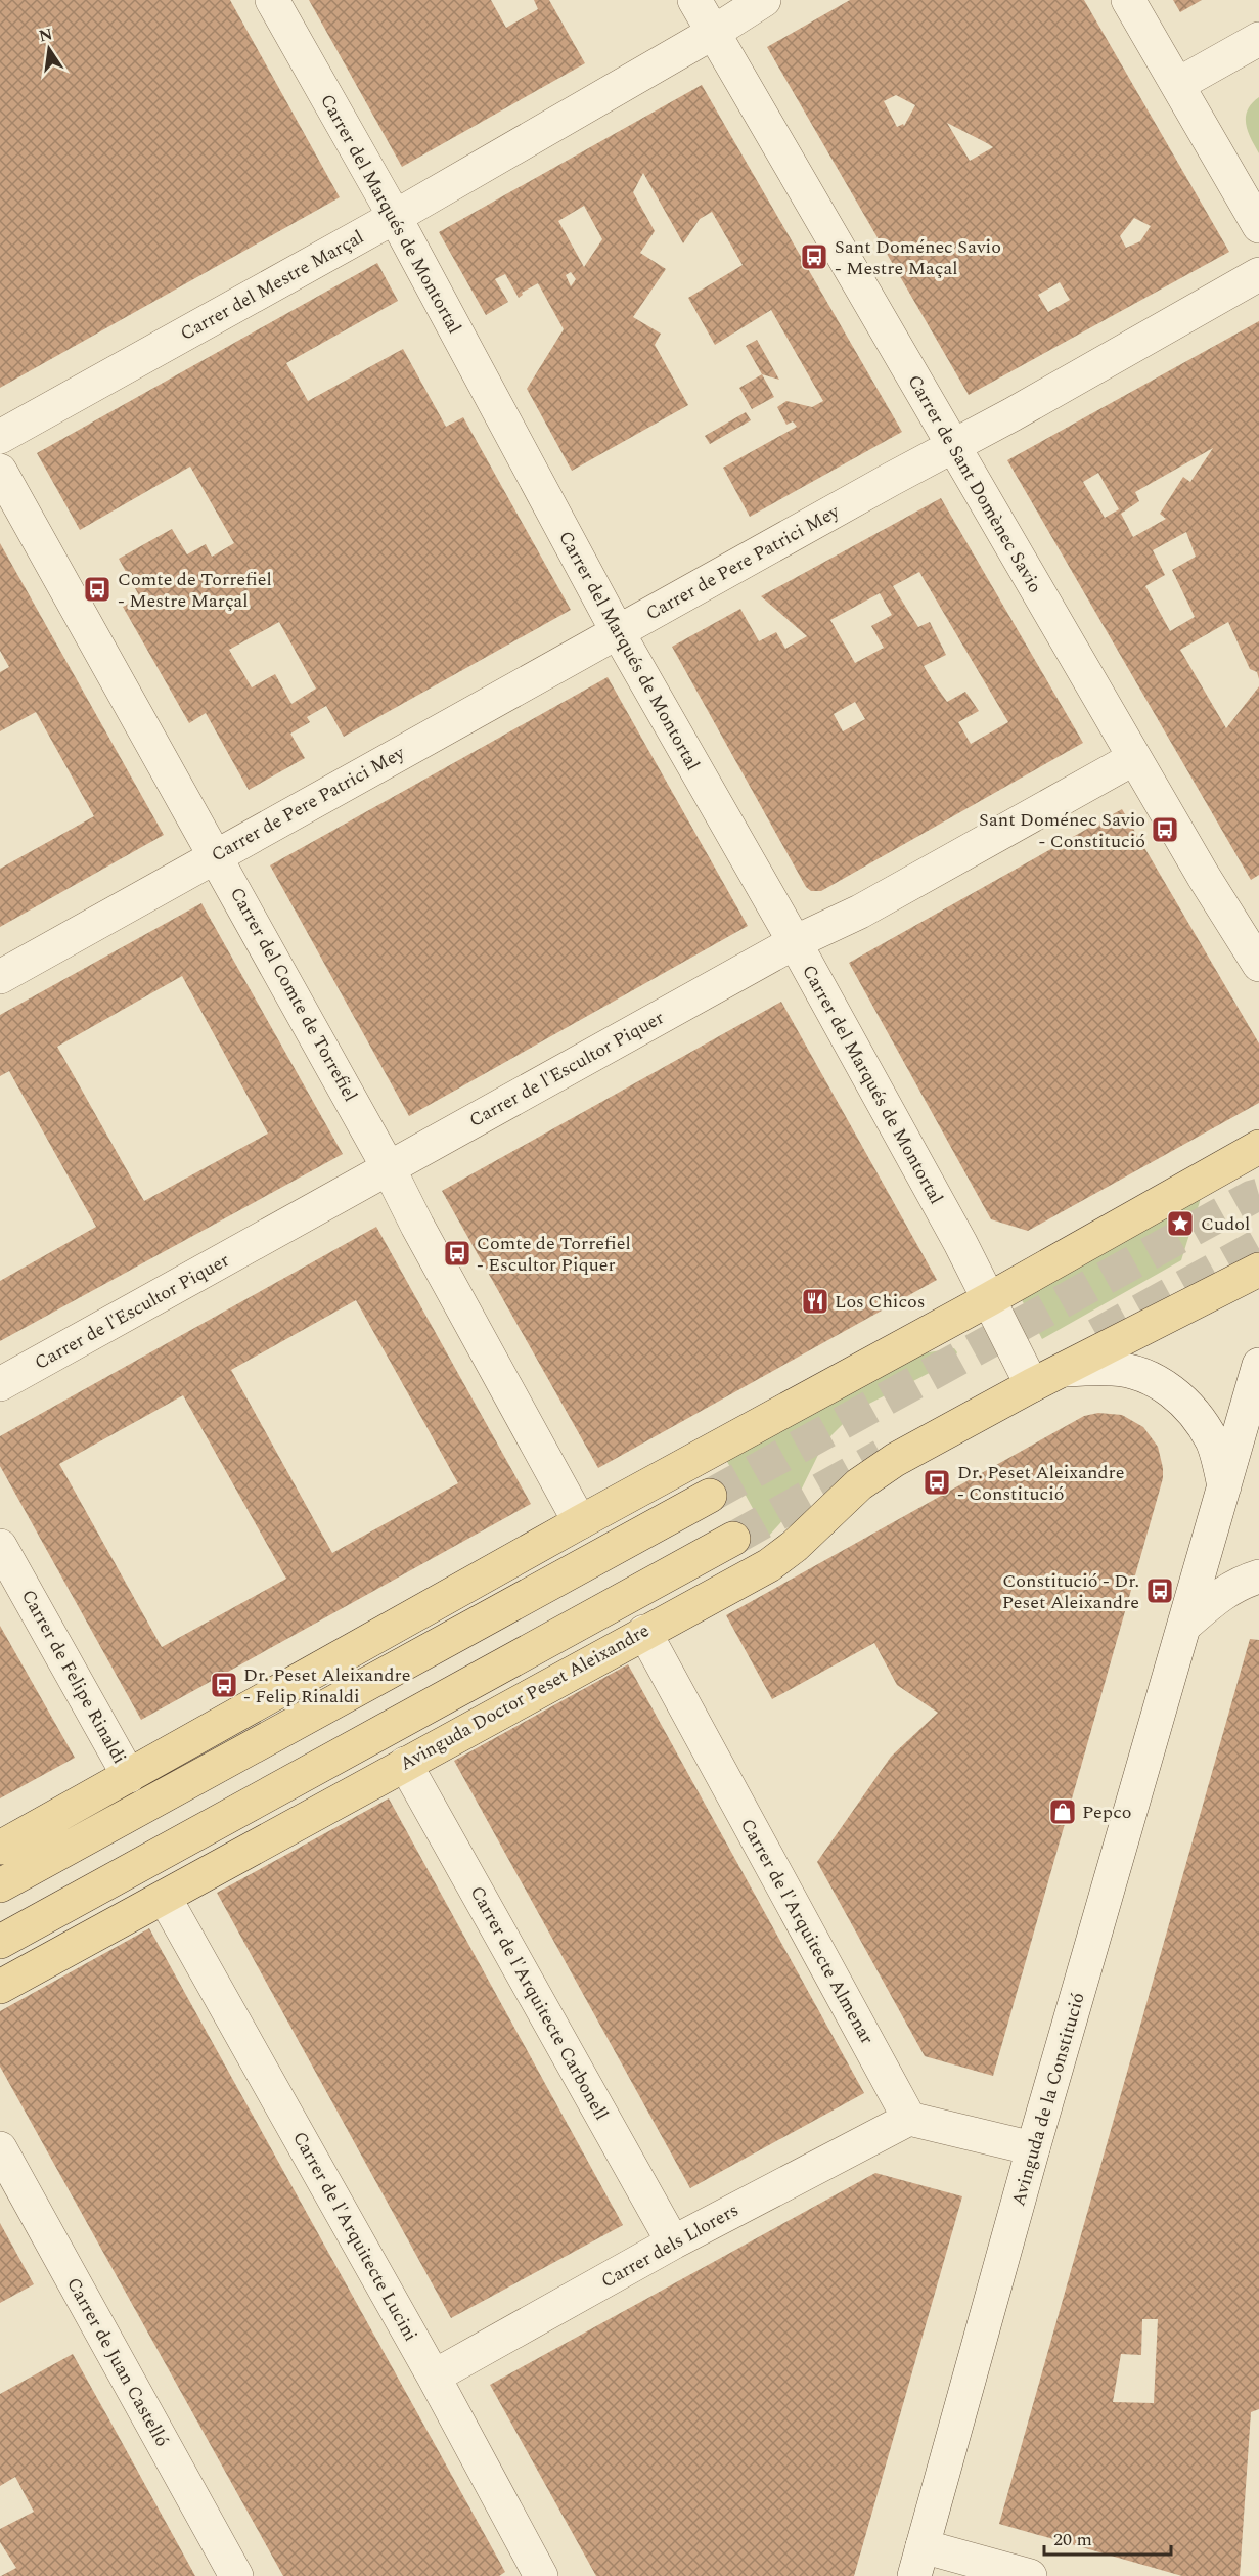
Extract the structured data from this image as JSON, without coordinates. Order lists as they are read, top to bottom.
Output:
{
  "streets": {
    "main road": ["Avinguda Doctor Peset Aleixandre"],
    "street": [
      "Carrer del Marqués de Montortal",
      "Carrer del Mestre Marçal",
      "Carrer de Sant Domènec Savio",
      "Carrer de Pere Patrici Mey",
      "Carrer del Comte de Torrefiel",
      "Carrer de l'Escultor Piquer",
      "Carrer de Felipe Rinaldi",
      "Carrer de l'Arquitecte Almenar",
      "Carrer de l'Arquitecte Carbonell",
      "Avinguda de la Constitució",
      "Carrer de l'Arquitecte Lucini",
      "Carrer dels Llorers",
      "Carrer de Juan Castelló"
    ]
  },
  "crossings": [
    ["Carrer del Marqués de Montortal", "Carrer del Mestre Marçal"],
    ["Carrer del Marqués de Montortal", "Carrer de Pere Patrici Mey"],
    ["Carrer del Marqués de Montortal", "Carrer de l'Escultor Piquer"],
    ["Carrer del Mestre Marçal", "Carrer de Sant Domènec Savio"],
    ["Carrer de Sant Domènec Savio", "Carrer de Pere Patrici Mey"],
    ["Carrer de Sant Domènec Savio", "Carrer de l'Escultor Piquer"],
    ["Carrer de Pere Patrici Mey", "Carrer del Comte de Torrefiel"],
    ["Carrer del Comte de Torrefiel", "Carrer de l'Escultor Piquer"],
    ["Avinguda Doctor Peset Aleixandre", "Carrer de l'Arquitecte Almenar"],
    ["Avinguda Doctor Peset Aleixandre", "Carrer de l'Arquitecte Carbonell"],
    ["Avinguda Doctor Peset Aleixandre", "Carrer de l'Arquitecte Lucini"],
    ["Carrer de l'Arquitecte Almenar", "Carrer dels Llorers"],
    ["Carrer de l'Arquitecte Carbonell", "Carrer dels Llorers"],
    ["Carrer de l'Arquitecte Lucini", "Carrer dels Llorers"]
  ],
  "places": {
    "bus stop": [
      "Sant Doménec Savio - Mestre Maçal",
      "Comte de Torrefiel - Mestre Marçal",
      "Sant Doménec Savio - Constitució",
      "Comte de Torrefiel - Escultor Piquer",
      "Dr. Peset Aleixandre - Constitució",
      "Constitució - Dr. Peset Aleixandre",
      "Dr. Peset Aleixandre - Felip Rinaldi"
    ],
    "place": ["Cudol"],
    "restaurant": ["Los Chicos"],
    "shop": ["Pepco"]
  },
  "scale_bar": "20 m",
  "north": "top"
}
